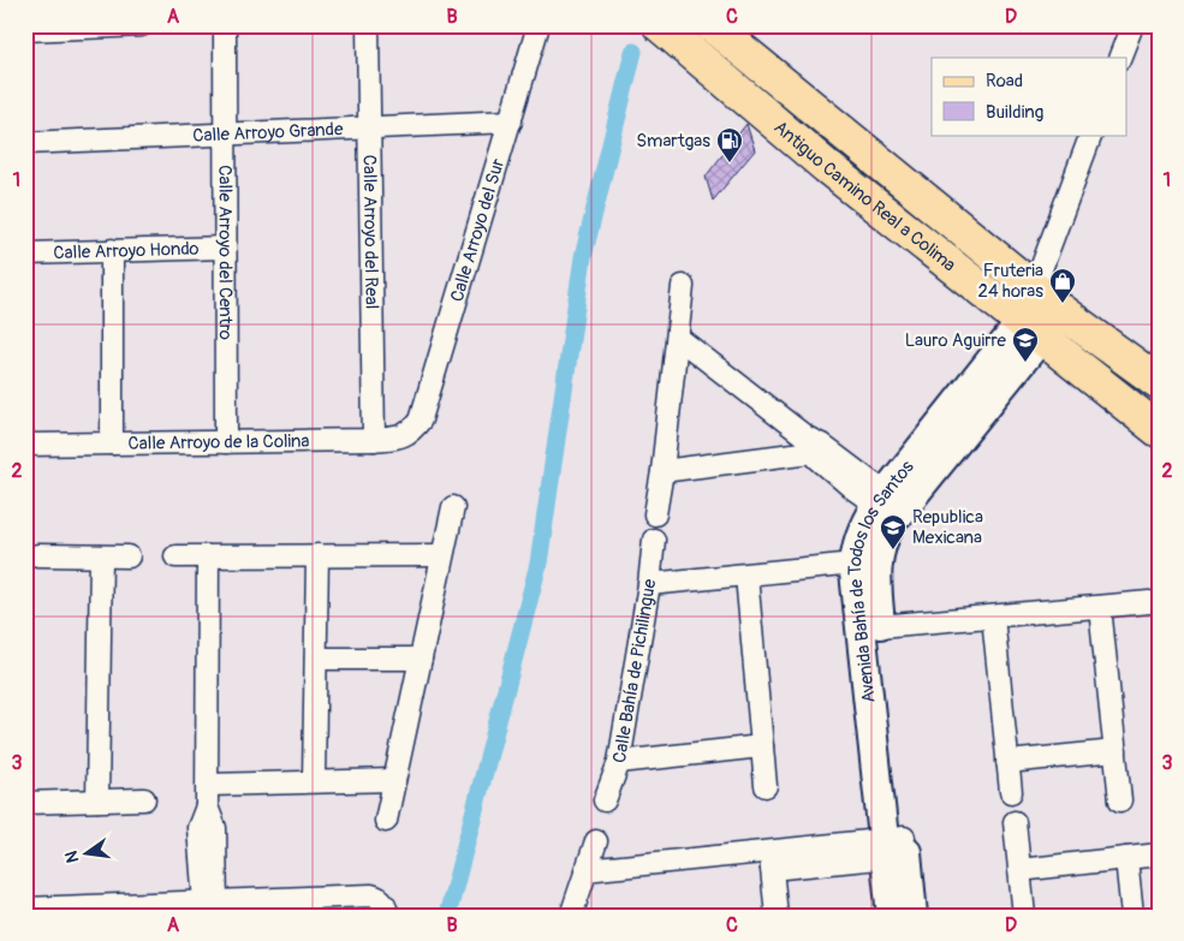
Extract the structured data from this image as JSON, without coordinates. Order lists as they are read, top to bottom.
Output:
{
  "streets": {
    "main road": ["Antiguo Camino Real a Colima"],
    "street": [
      "Calle Arroyo Grande",
      "Calle Arroyo del Sur",
      "Calle Arroyo del Real",
      "Calle Arroyo Hondo",
      "Calle Arroyo del Centro",
      "Calle Arroyo de la Colina",
      "Avenida Bahía de Todos los Santos",
      "Calle Bahía de Pichilingue"
    ]
  },
  "crossings": [
    ["Calle Arroyo Grande", "Calle Arroyo del Sur"],
    ["Calle Arroyo Grande", "Calle Arroyo del Real"],
    ["Calle Arroyo Grande", "Calle Arroyo del Centro"],
    ["Antiguo Camino Real a Colima", "Avenida Bahía de Todos los Santos"],
    ["Calle Arroyo del Sur", "Calle Arroyo de la Colina"],
    ["Calle Arroyo del Real", "Calle Arroyo de la Colina"],
    ["Calle Arroyo Hondo", "Calle Arroyo del Centro"],
    ["Calle Arroyo del Centro", "Calle Arroyo de la Colina"]
  ],
  "places": {
    "fuel station": ["Smartgas"],
    "shop": ["Fruteria 24 horas"],
    "school or university": ["Lauro Aguirre", "Republica Mexicana"]
  },
  "legend": ["Road", "Building"],
  "north": "left",
  "grid": {
    "columns": [
      "A",
      "B",
      "C",
      "D"
    ],
    "rows": ["1", "2", "3"]
  }
}
